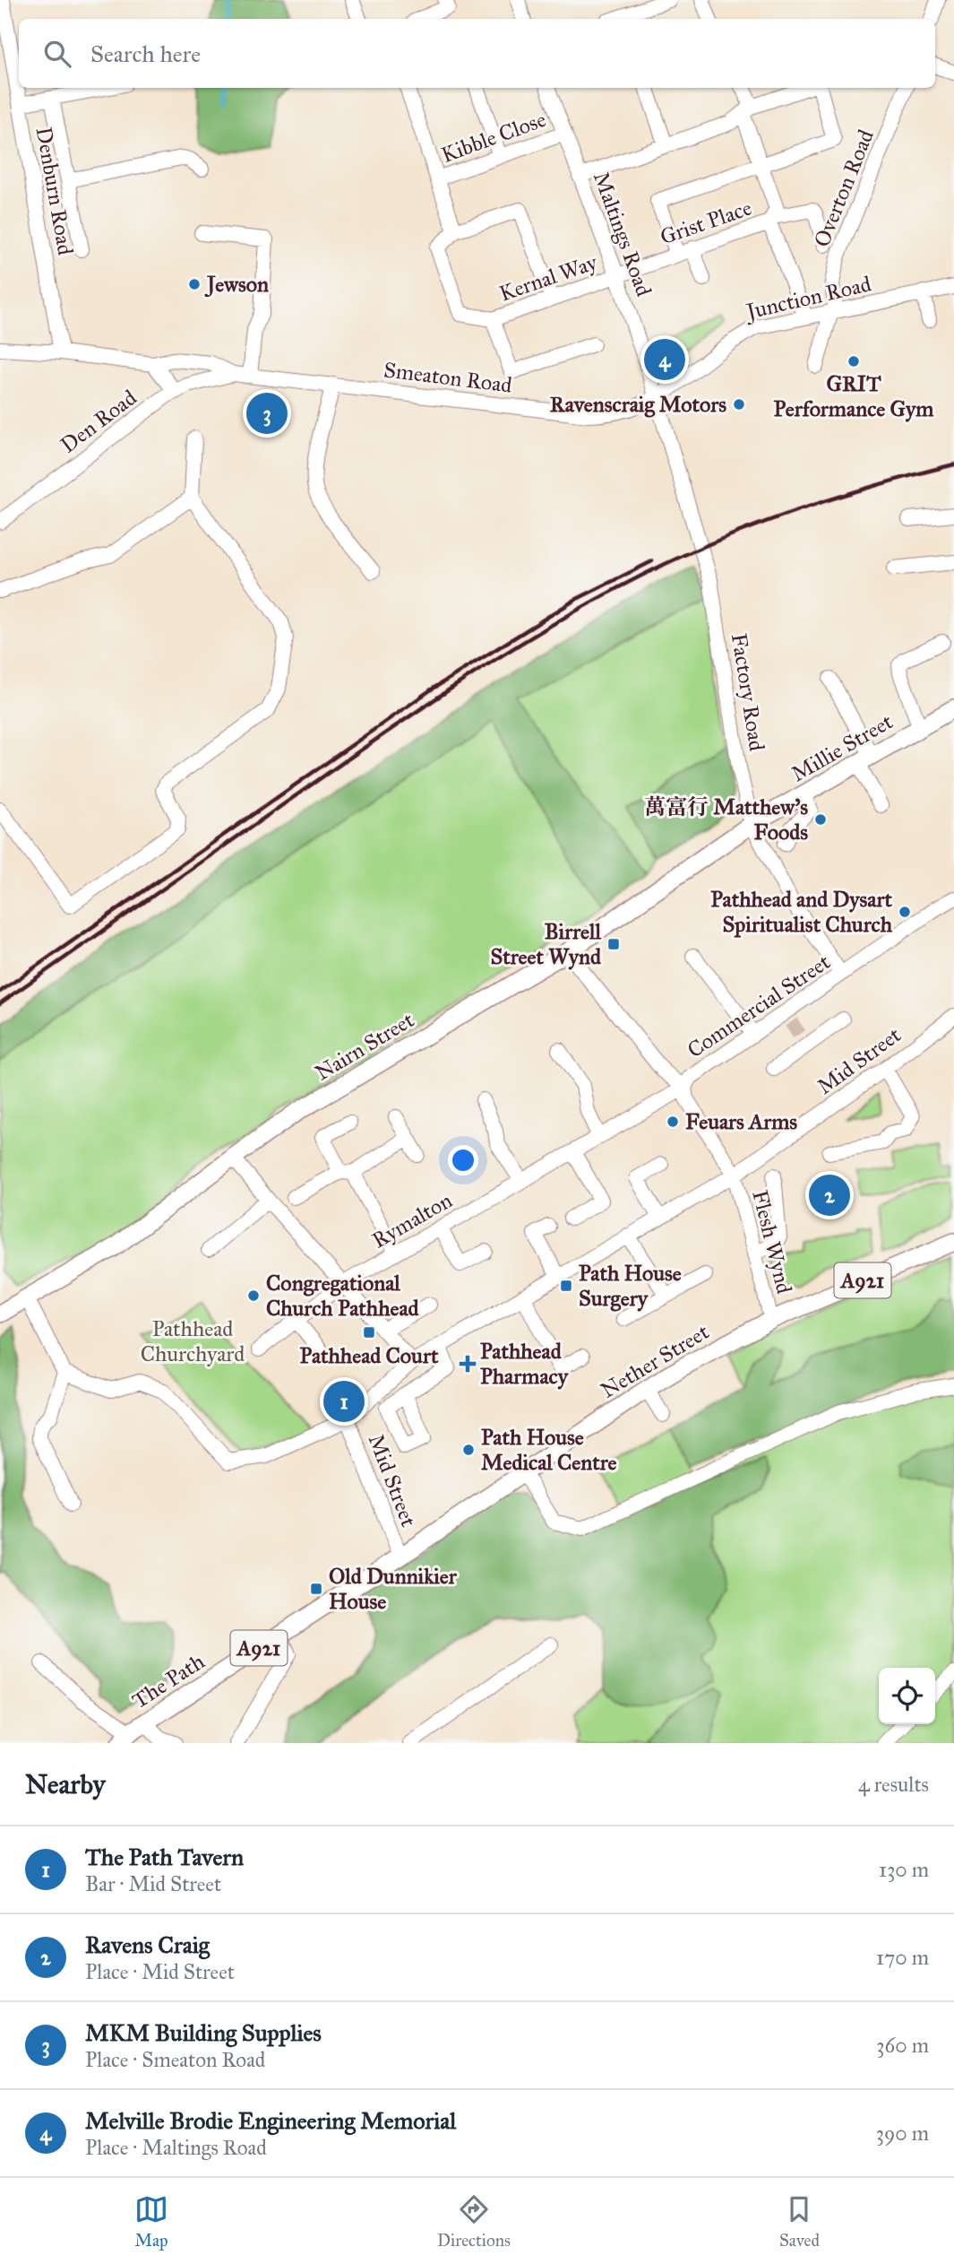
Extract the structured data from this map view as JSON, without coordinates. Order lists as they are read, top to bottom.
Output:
{
  "streets": {
    "main road": [
      "Millie Street",
      "Nairn Street",
      "A921",
      "Nether Street",
      "The Path"
    ],
    "street": [
      "Kibble Close",
      "Overton Road",
      "Denburn Road",
      "Grist Place",
      "Maltings Road",
      "Kernal Way",
      "Junction Road",
      "Smeaton Road",
      "Den Road",
      "Factory Road",
      "Commercial Street",
      "Mid Street",
      "Rymalton",
      "Flesh Wynd"
    ]
  },
  "crossings": [
    ["Kibble Close", "Maltings Road"],
    ["Overton Road", "Junction Road"],
    ["Grist Place", "Maltings Road"],
    ["Grist Place", "Kernal Way"],
    ["Maltings Road", "Kernal Way"],
    ["Maltings Road", "Junction Road"],
    ["Maltings Road", "Smeaton Road"],
    ["Maltings Road", "Factory Road"],
    ["Junction Road", "Smeaton Road"],
    ["Junction Road", "Factory Road"],
    ["Smeaton Road", "Den Road"],
    ["Smeaton Road", "Factory Road"],
    ["Factory Road", "Millie Street"],
    ["Factory Road", "Commercial Street"],
    ["Factory Road", "Nairn Street"],
    ["Millie Street", "Nairn Street"],
    ["Commercial Street", "Rymalton"],
    ["Commercial Street", "Flesh Wynd"],
    ["Mid Street", "Flesh Wynd"],
    ["Mid Street", "Nether Street"],
    ["Mid Street", "The Path"],
    ["Rymalton", "Flesh Wynd"],
    ["Flesh Wynd", "Nether Street"],
    ["Nether Street", "The Path"]
  ],
  "parks": ["Pathhead Churchyard"],
  "places": {
    "other": [
      "Jewson",
      "GRIT Performance Gym",
      "Ravenscraig Motors",
      "萬富行 Matthew's Foods",
      "Pathhead and Dysart Spiritualist Church",
      "Feuars Arms",
      "Congregational Church Pathhead",
      "Path House Medical Centre"
    ],
    "transit": [
      "Birrell Street Wynd",
      "Path House Surgery",
      "Pathhead Court",
      "Old Dunnikier House"
    ],
    "health": ["Pathhead Pharmacy"]
  },
  "page": {
    "search": "Search here",
    "pins": [
      "4",
      "3",
      "2",
      "1"
    ],
    "heading": ["Nearby", "4 results"],
    "list": [
      {
        "mark": "1",
        "name": "The Path Tavern",
        "note": "Bar · Mid Street",
        "value": "130 m"
      },
      {
        "mark": "2",
        "name": "Ravens Craig",
        "note": "Place · Mid Street",
        "value": "170 m"
      },
      {
        "mark": "3",
        "name": "MKM Building Supplies",
        "note": "Place · Smeaton Road",
        "value": "360 m"
      },
      {
        "mark": "4",
        "name": "Melville Brodie Engineering Memorial",
        "note": "Place · Maltings Road",
        "value": "390 m"
      }
    ],
    "nav": ["Map", "Directions", "Saved"]
  }
}
